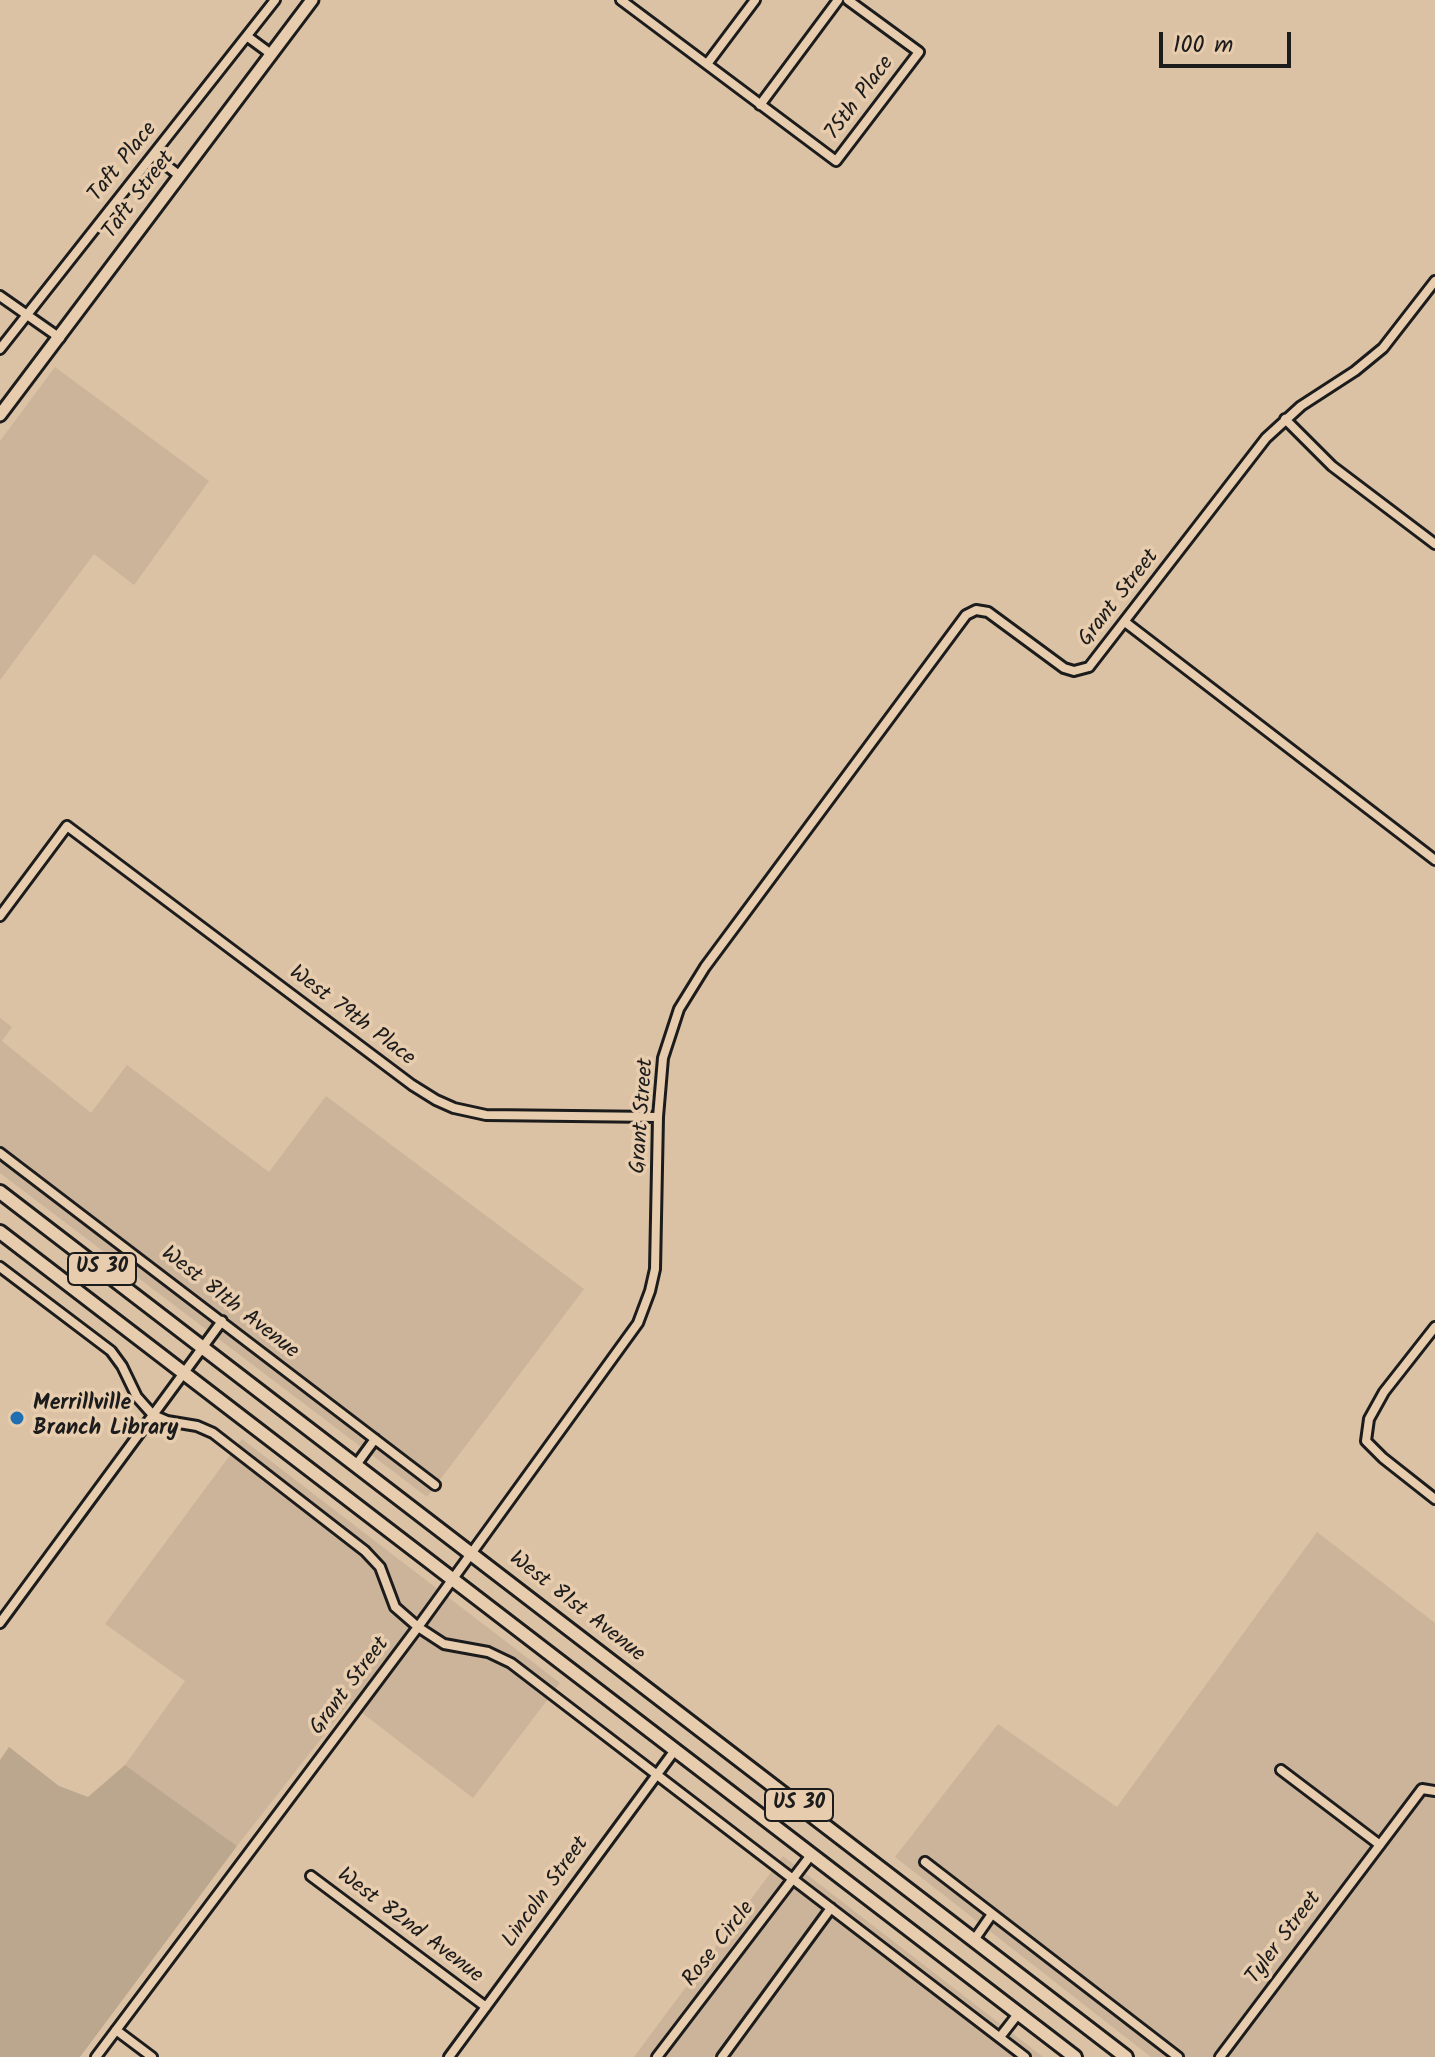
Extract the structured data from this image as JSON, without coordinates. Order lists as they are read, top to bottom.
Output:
{
  "streets": {
    "main road": ["Taft Street", "US 30", "West 81st Avenue"],
    "street": [
      "75th Place",
      "Taft Place",
      "Grant Street",
      "West 79th Place",
      "West 81th Avenue",
      "Lincoln Street",
      "West 82nd Avenue",
      "Tyler Street",
      "Rose Circle"
    ]
  },
  "crossings": [
    ["Grant Street", "West 79th Place"],
    ["Grant Street", "US 30"],
    ["Grant Street", "West 81st Avenue"],
    ["US 30", "Lincoln Street"],
    ["US 30", "Rose Circle"],
    ["Lincoln Street", "West 82nd Avenue"]
  ],
  "places": ["Merrillville Branch Library"],
  "scale_bar": "100 m"
}
